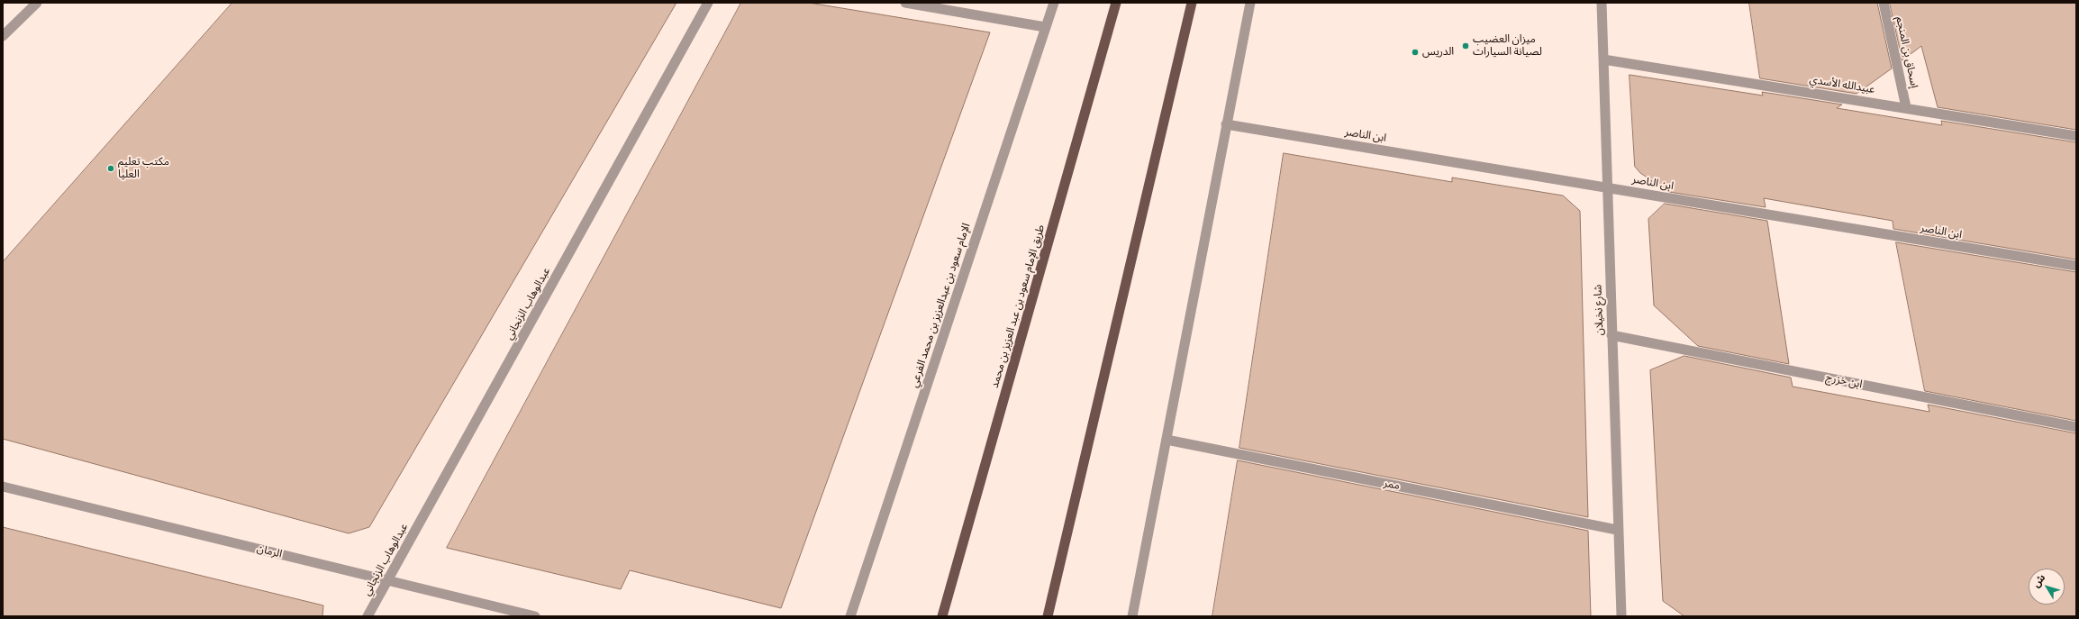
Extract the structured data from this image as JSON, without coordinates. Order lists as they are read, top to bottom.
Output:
{
  "streets": {
    "main road": ["طريق الإمام سعود بن عبد العزيز بن محمد"],
    "street": [
      "إسحاق بن المنجم",
      "عبيدالله الأسدي",
      "ابن الناصر",
      "عبدالوهاب الزنجاني",
      "الإمام سعود بن عبدالعزيز بن محمد الفرعي",
      "شارع نخيلان",
      "ابن خزرج",
      "ممر",
      "الرمان"
    ]
  },
  "crossings": [
    ["إسحاق بن المنجم", "عبيدالله الأسدي"],
    ["عبيدالله الأسدي", "شارع نخيلان"],
    ["ابن الناصر", "شارع نخيلان"],
    ["عبدالوهاب الزنجاني", "الرمان"],
    ["شارع نخيلان", "ابن خزرج"],
    ["شارع نخيلان", "ممر"]
  ],
  "places": ["ميزان العضيب لصيانة السيارات", "الدريس", "مكتب تعليم العليا"],
  "north": "top left"
}
